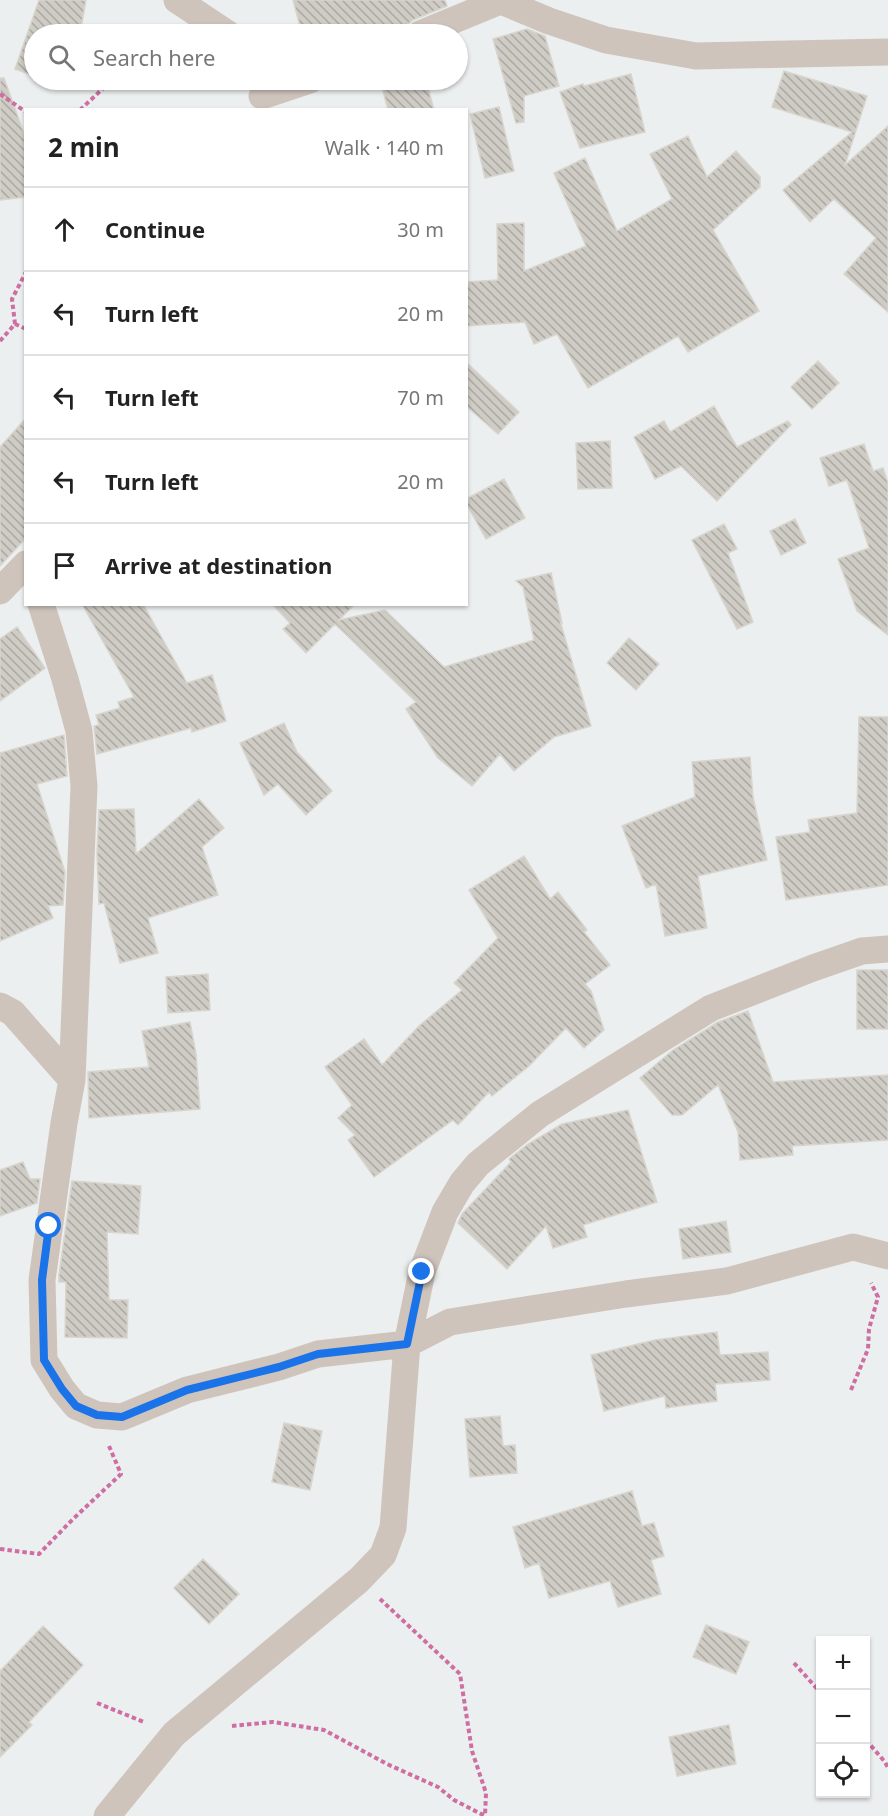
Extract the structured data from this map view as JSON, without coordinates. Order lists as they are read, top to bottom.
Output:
{
  "page": {
    "search": "Search here",
    "heading": ["2 min", "Walk · 140 m"],
    "list": [
      ["Continue", "30 m"],
      ["Turn left", "20 m"],
      ["Turn left", "70 m"],
      ["Turn left", "20 m"],
      "Arrive at destination"
    ],
    "map_buttons": ["+", "−"]
  }
}
